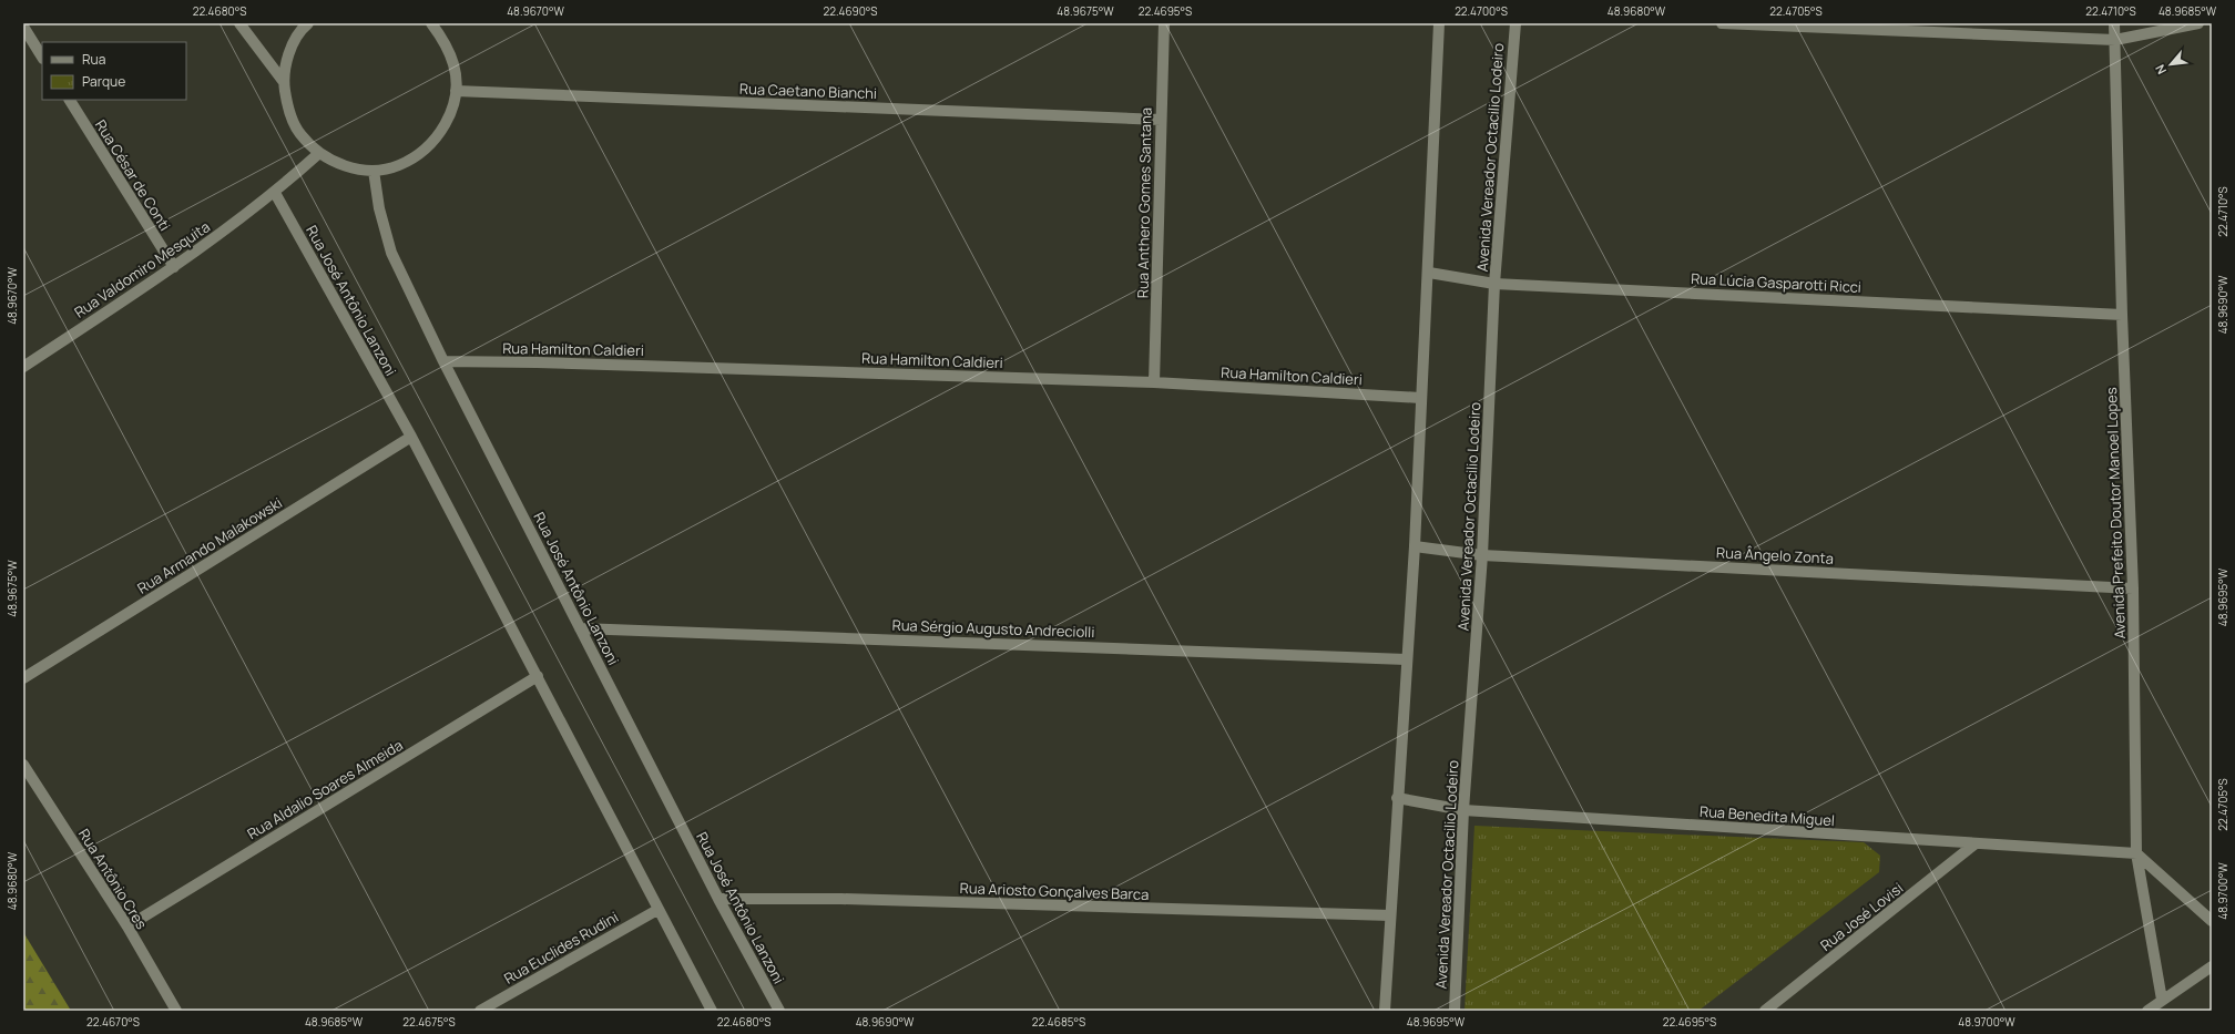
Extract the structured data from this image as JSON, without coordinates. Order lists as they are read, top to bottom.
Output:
{
  "streets": {
    "street": [
      "Rua Caetano Bianchi",
      "Avenida Vereador Octacilio Lodeiro",
      "Rua César de Conti",
      "Rua Anthero Gomes Santana",
      "Rua Valdomiro Mesquita",
      "Rua Lúcia Gasparotti Ricci",
      "Rua José Antônio Lanzoni",
      "Rua Hamilton Caldieri",
      "Avenida Prefeito Doutor Manoel Lopes",
      "Rua Armando Malakowski",
      "Rua Ângelo Zonta",
      "Rua Sérgio Augusto Andreciolli",
      "Rua Aldalio Soares Almeida",
      "Rua Benedita Miguel",
      "Rua Antônio Cres",
      "Rua Ariosto Gonçalves Barca",
      "Rua José Lovisi",
      "Rua Euclides Rudini"
    ]
  },
  "crossings": [
    ["Rua Caetano Bianchi", "Rua Anthero Gomes Santana"],
    ["Avenida Vereador Octacilio Lodeiro", "Rua Lúcia Gasparotti Ricci"],
    ["Avenida Vereador Octacilio Lodeiro", "Rua Ângelo Zonta"],
    ["Avenida Vereador Octacilio Lodeiro", "Rua Benedita Miguel"],
    ["Rua César de Conti", "Rua Valdomiro Mesquita"],
    ["Rua Anthero Gomes Santana", "Rua Hamilton Caldieri"],
    ["Rua Valdomiro Mesquita", "Rua José Antônio Lanzoni"],
    ["Rua Lúcia Gasparotti Ricci", "Avenida Prefeito Doutor Manoel Lopes"],
    ["Rua José Antônio Lanzoni", "Rua Hamilton Caldieri"],
    ["Rua José Antônio Lanzoni", "Rua Armando Malakowski"],
    ["Rua José Antônio Lanzoni", "Rua Sérgio Augusto Andreciolli"],
    ["Rua José Antônio Lanzoni", "Rua Aldalio Soares Almeida"],
    ["Rua José Antônio Lanzoni", "Rua Ariosto Gonçalves Barca"],
    ["Rua José Antônio Lanzoni", "Rua Euclides Rudini"],
    ["Avenida Prefeito Doutor Manoel Lopes", "Rua Ângelo Zonta"],
    ["Avenida Prefeito Doutor Manoel Lopes", "Rua Benedita Miguel"],
    ["Rua Aldalio Soares Almeida", "Rua Antônio Cres"],
    ["Rua Benedita Miguel", "Rua José Lovisi"]
  ],
  "legend": ["Rua", "Parque"],
  "north": "bottom left",
  "coordinates": [
    "22.4680°S",
    "48.9670°W",
    "22.4690°S",
    "48.9675°W",
    "22.4695°S",
    "22.4700°S",
    "48.9680°W",
    "22.4705°S",
    "22.4710°S",
    "48.9685°W",
    "48.9690°W",
    "48.9695°W",
    "48.9700°W",
    "22.4670°S",
    "22.4675°S",
    "22.4685°S"
  ]
}
